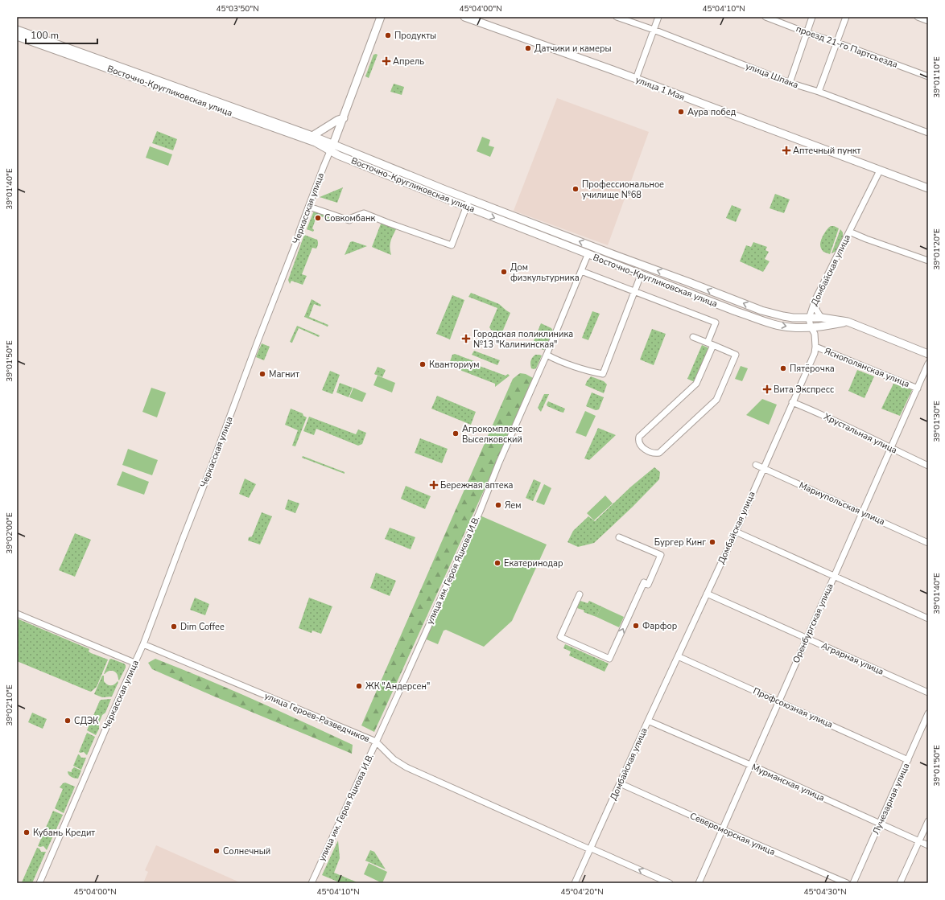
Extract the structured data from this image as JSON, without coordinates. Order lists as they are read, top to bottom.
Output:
{
  "streets": {
    "street": [
      "проезд 21-го Партсъезда",
      "улица Шпака",
      "улица 1 Мая",
      "Восточно-Кругликовская улица",
      "Черкасская улица",
      "Домбайская улица",
      "Яснополянская улица",
      "Хрустальная улица",
      "Мариупольская улица",
      "улица им. Героя Яцкова И.В.",
      "Оренбургская улица",
      "Аграрная улица",
      "Профсоюзная улица",
      "улица Героев-Разведчиков",
      "Мурманская улица",
      "Лучезарная улица",
      "Североморская улица"
    ]
  },
  "crossings": [
    ["улица 1 Мая", "Домбайская улица"],
    ["Восточно-Кругликовская улица", "Черкасская улица"],
    ["Восточно-Кругликовская улица", "Домбайская улица"],
    ["Восточно-Кругликовская улица", "улица им. Героя Яцкова И.В."],
    ["Черкасская улица", "улица Героев-Разведчиков"],
    ["Домбайская улица", "Яснополянская улица"],
    ["Домбайская улица", "Хрустальная улица"],
    ["Домбайская улица", "Мариупольская улица"],
    ["Домбайская улица", "Аграрная улица"],
    ["Домбайская улица", "Профсоюзная улица"],
    ["Домбайская улица", "улица Героев-Разведчиков"],
    ["Домбайская улица", "Мурманская улица"],
    ["Домбайская улица", "Североморская улица"],
    ["Яснополянская улица", "Оренбургская улица"],
    ["Хрустальная улица", "Оренбургская улица"],
    ["Мариупольская улица", "Оренбургская улица"],
    ["улица им. Героя Яцкова И.В.", "улица Героев-Разведчиков"],
    ["Оренбургская улица", "Аграрная улица"],
    ["Оренбургская улица", "Профсоюзная улица"],
    ["Оренбургская улица", "Мурманская улица"],
    ["Оренбургская улица", "Североморская улица"],
    ["Профсоюзная улица", "Лучезарная улица"],
    ["Мурманская улица", "Лучезарная улица"]
  ],
  "places": {
    "other": [
      "Продукты",
      "Датчики и камеры",
      "Аура побед",
      "Профессиональное училище №68",
      "Совкомбанк",
      "Дом физкультурника",
      "Кванториум",
      "Пятёрочка",
      "Магнит",
      "Агрокомплекс Выселковский",
      "Яем",
      "Бургер Кинг",
      "Екатеринодар",
      "Фарфор",
      "Dim Coffee",
      "ЖК \"Андерсен\"",
      "СДЭК",
      "Кубань Кредит",
      "Солнечный"
    ],
    "health": [
      "Апрель",
      "Аптечный пункт",
      "Городская поликлиника №13 \"Калининская\"",
      "Вита Экспресс",
      "Бережная аптека"
    ]
  },
  "scale_bar": "100 m",
  "coordinates": [
    "45°03'50\"N",
    "45°04'00\"N",
    "45°04'10\"N",
    "39°01'10\"E",
    "39°01'40\"E",
    "39°01'20\"E",
    "39°01'50\"E",
    "39°01'30\"E",
    "39°02'00\"E",
    "39°02'10\"E",
    "45°04'20\"N",
    "45°04'30\"N"
  ]
}
